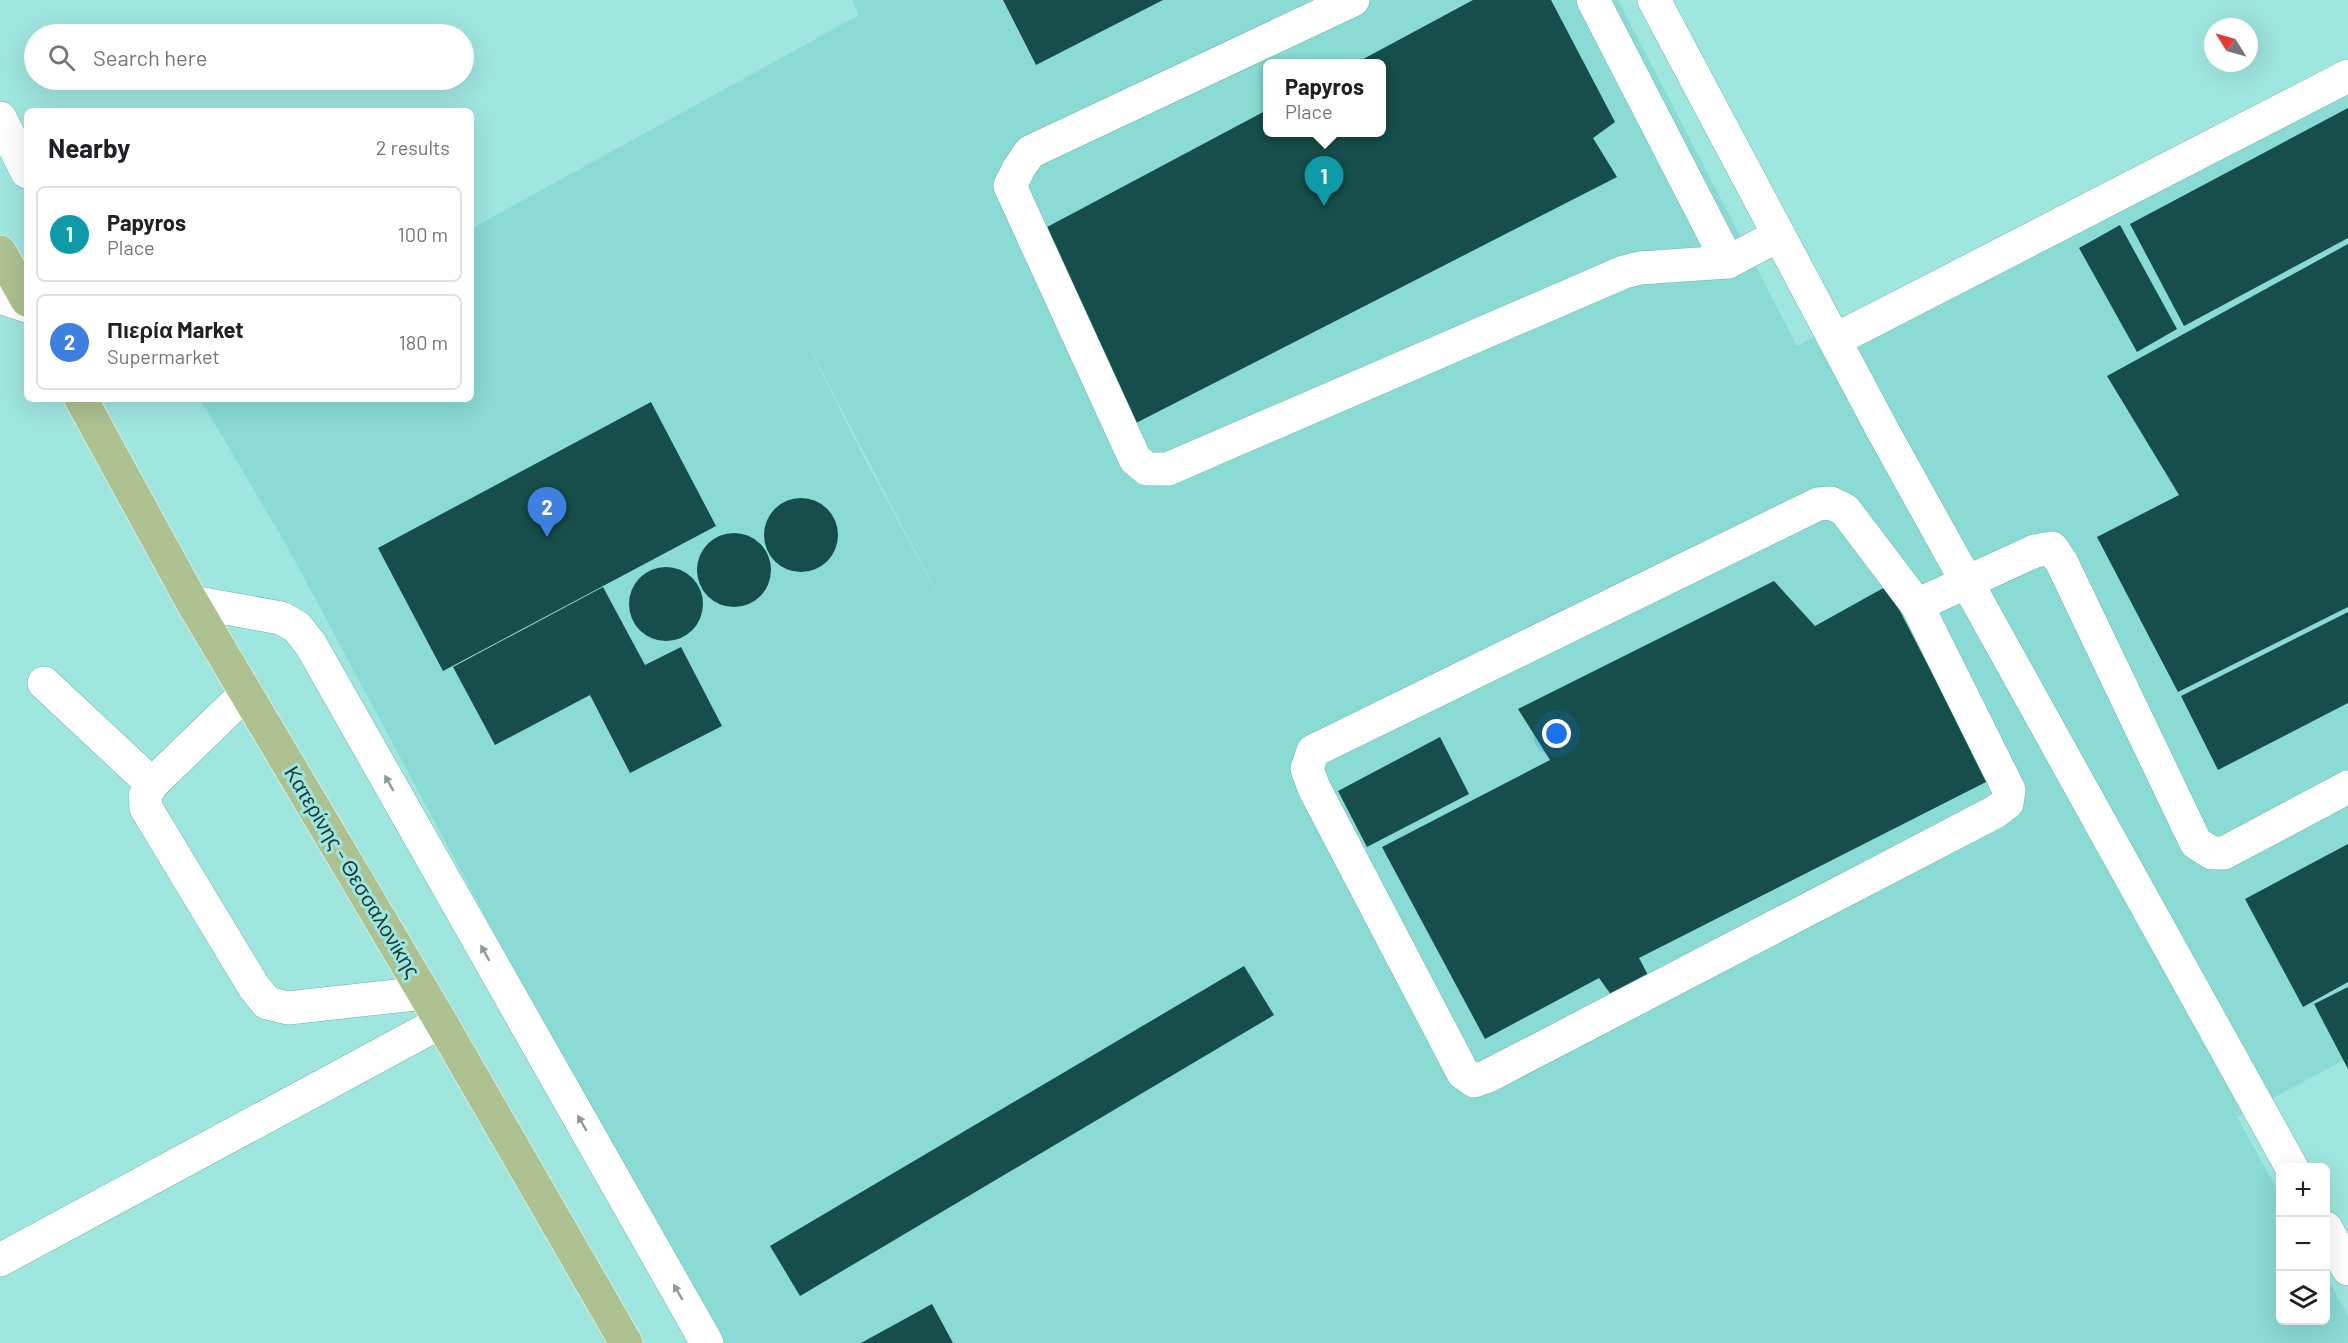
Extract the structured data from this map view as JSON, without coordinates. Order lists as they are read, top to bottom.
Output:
{
  "streets": {
    "main road": ["Κατερίνης - Θεσσαλονίκης"]
  },
  "north": "top left",
  "page": {
    "search": "Search here",
    "popup": ["Papyros", "Place"],
    "heading": ["Nearby", "2 results"],
    "pins": ["1", "2"],
    "list": [
      {
        "mark": "1",
        "name": "Papyros",
        "note": "Place",
        "value": "100 m"
      },
      {
        "mark": "2",
        "name": "Πιερία Market",
        "note": "Supermarket",
        "value": "180 m"
      }
    ],
    "map_buttons": ["+", "−"]
  }
}
